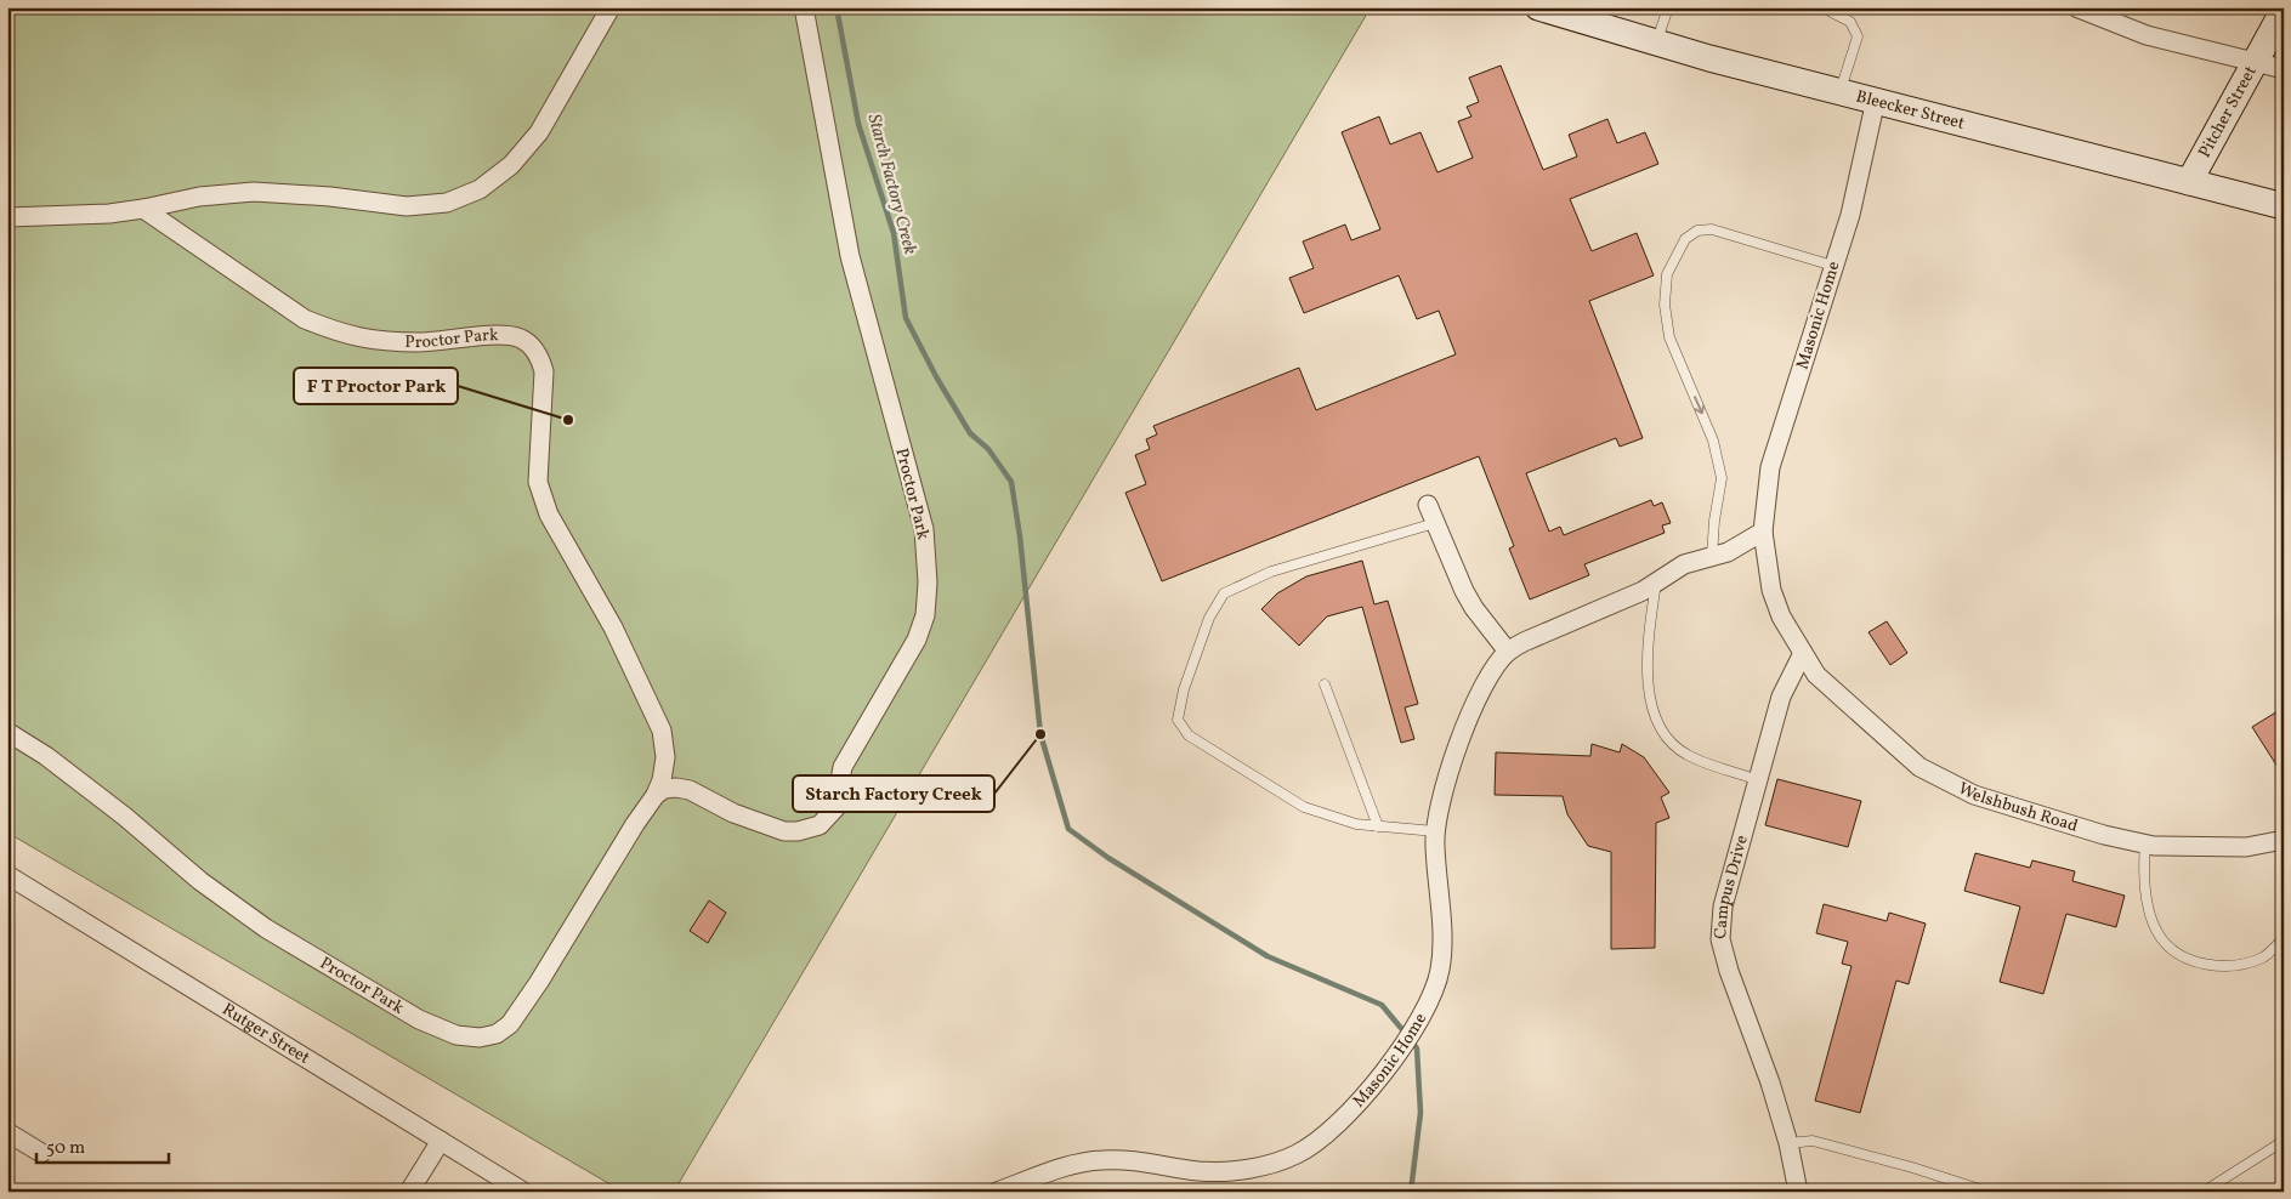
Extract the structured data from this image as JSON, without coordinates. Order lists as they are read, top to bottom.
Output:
{
  "streets": {
    "street": [
      "Bleecker Street",
      "Pitcher Street",
      "Masonic Home",
      "Proctor Park",
      "Welshbush Road",
      "Campus Drive",
      "Rutger Street"
    ]
  },
  "crossings": [
    ["Bleecker Street", "Pitcher Street"],
    ["Bleecker Street", "Masonic Home"],
    ["Masonic Home", "Welshbush Road"],
    ["Masonic Home", "Campus Drive"],
    ["Welshbush Road", "Campus Drive"]
  ],
  "water": ["Starch Factory Creek"],
  "places": ["F T Proctor Park", "Starch Factory Creek"],
  "scale_bar": "50 m"
}
